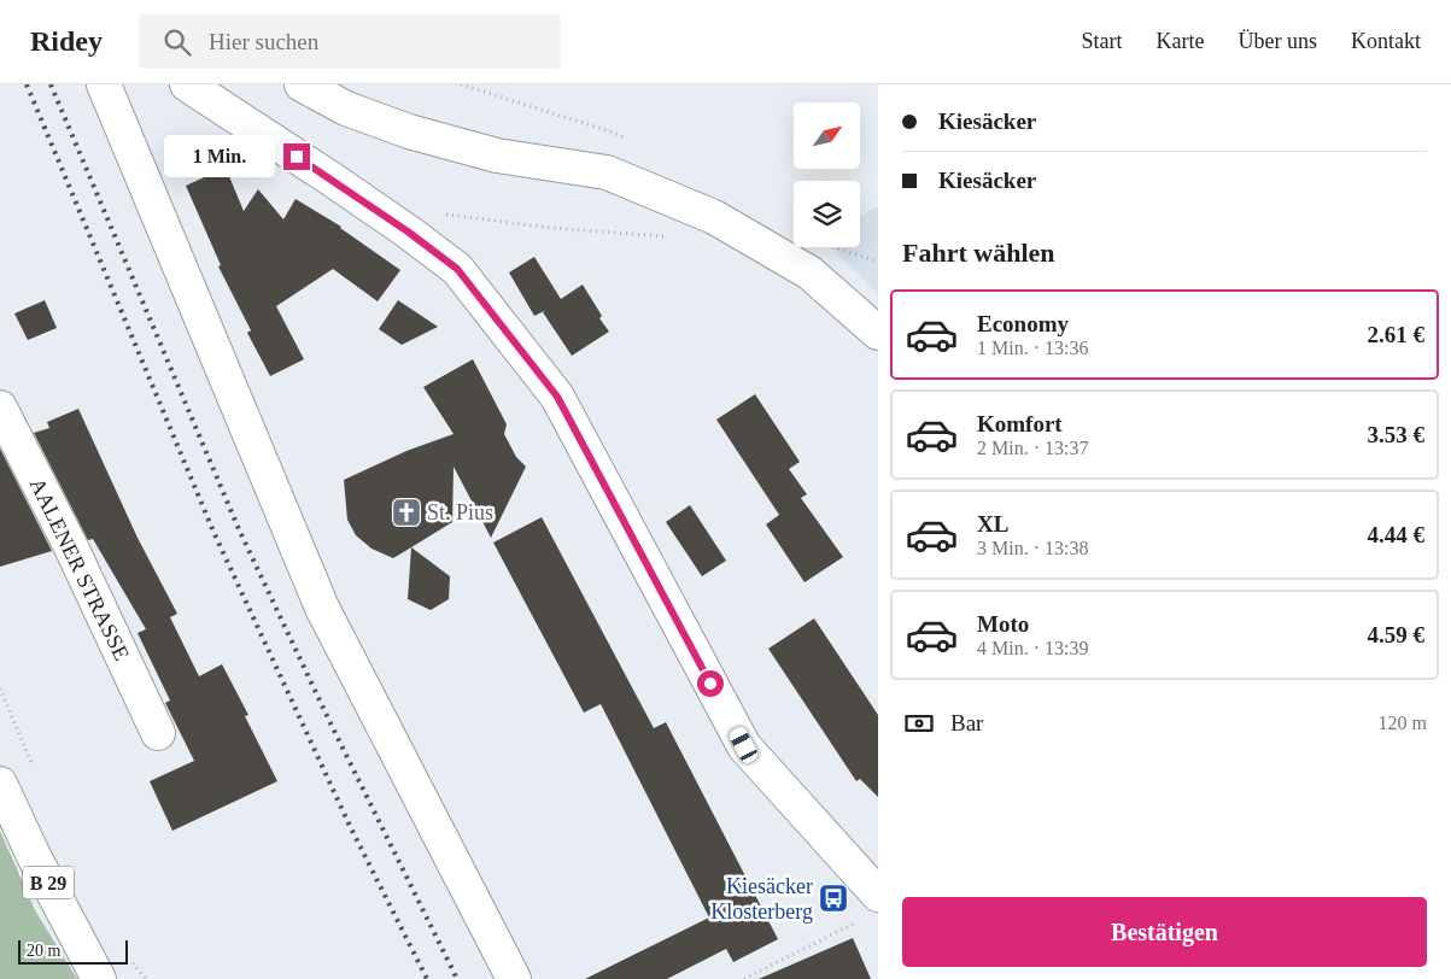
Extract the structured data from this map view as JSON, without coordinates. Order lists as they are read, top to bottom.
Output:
{
  "streets": {
    "street": ["AALENER STRASSE", "B 29"]
  },
  "places": {
    "church": ["St. Pius"],
    "bus stop": ["Kiesäcker Klosterberg"]
  },
  "scale_bar": "20 m",
  "north": "top right",
  "page": {
    "header": "Ridey",
    "search": "Hier suchen",
    "nav": [
      "Start",
      "Karte",
      "Über uns",
      "Kontakt"
    ],
    "banner": ["Kiesäcker", "Kiesäcker"],
    "bubble": "1 Min.",
    "heading": "Fahrt wählen",
    "list": [
      {
        "name": "Economy",
        "note": "1 Min. · 13:36",
        "value": "2.61 €"
      },
      {
        "name": "Komfort",
        "note": "2 Min. · 13:37",
        "value": "3.53 €"
      },
      {
        "name": "XL",
        "note": "3 Min. · 13:38",
        "value": "4.44 €"
      },
      {
        "name": "Moto",
        "note": "4 Min. · 13:39",
        "value": "4.59 €"
      }
    ],
    "pay": ["Bar", "120 m"],
    "buttons": "Bestätigen",
    "scale": "20 m"
  }
}
